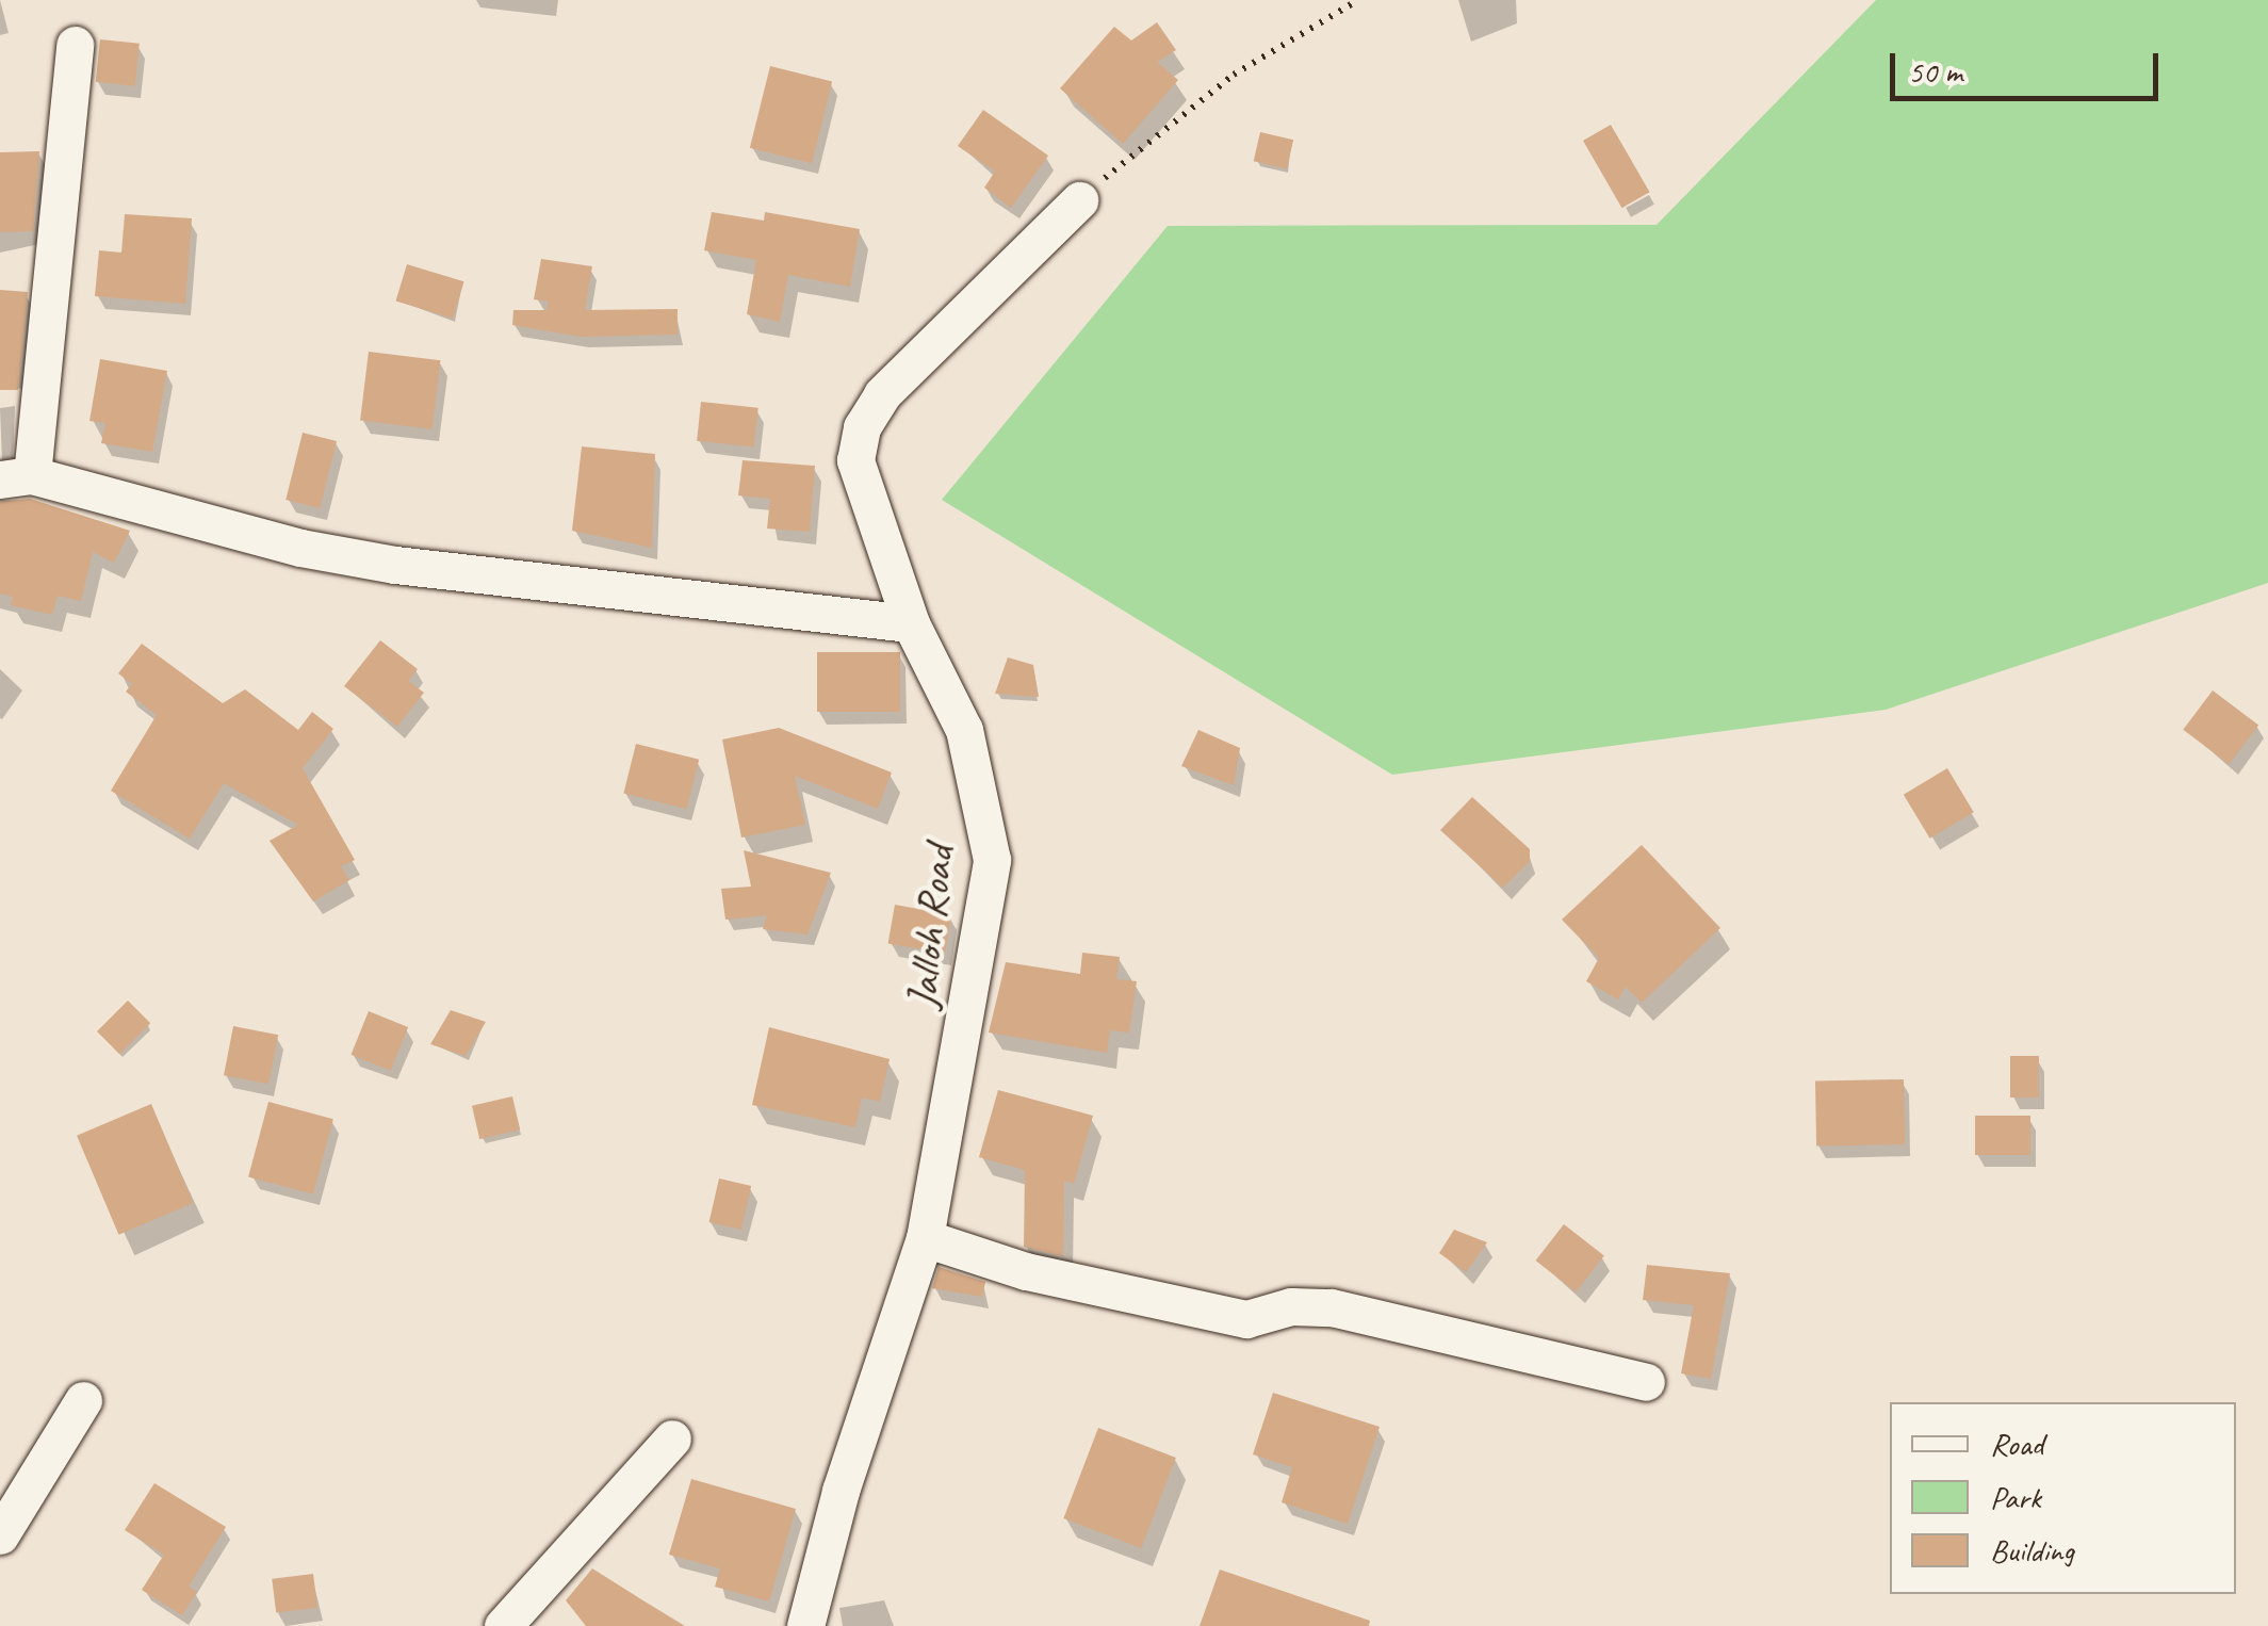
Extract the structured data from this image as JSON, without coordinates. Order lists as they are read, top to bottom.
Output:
{
  "streets": {
    "street": ["Jalloh Road"]
  },
  "legend": ["Road", "Park", "Building"],
  "scale_bar": "50 m"
}
